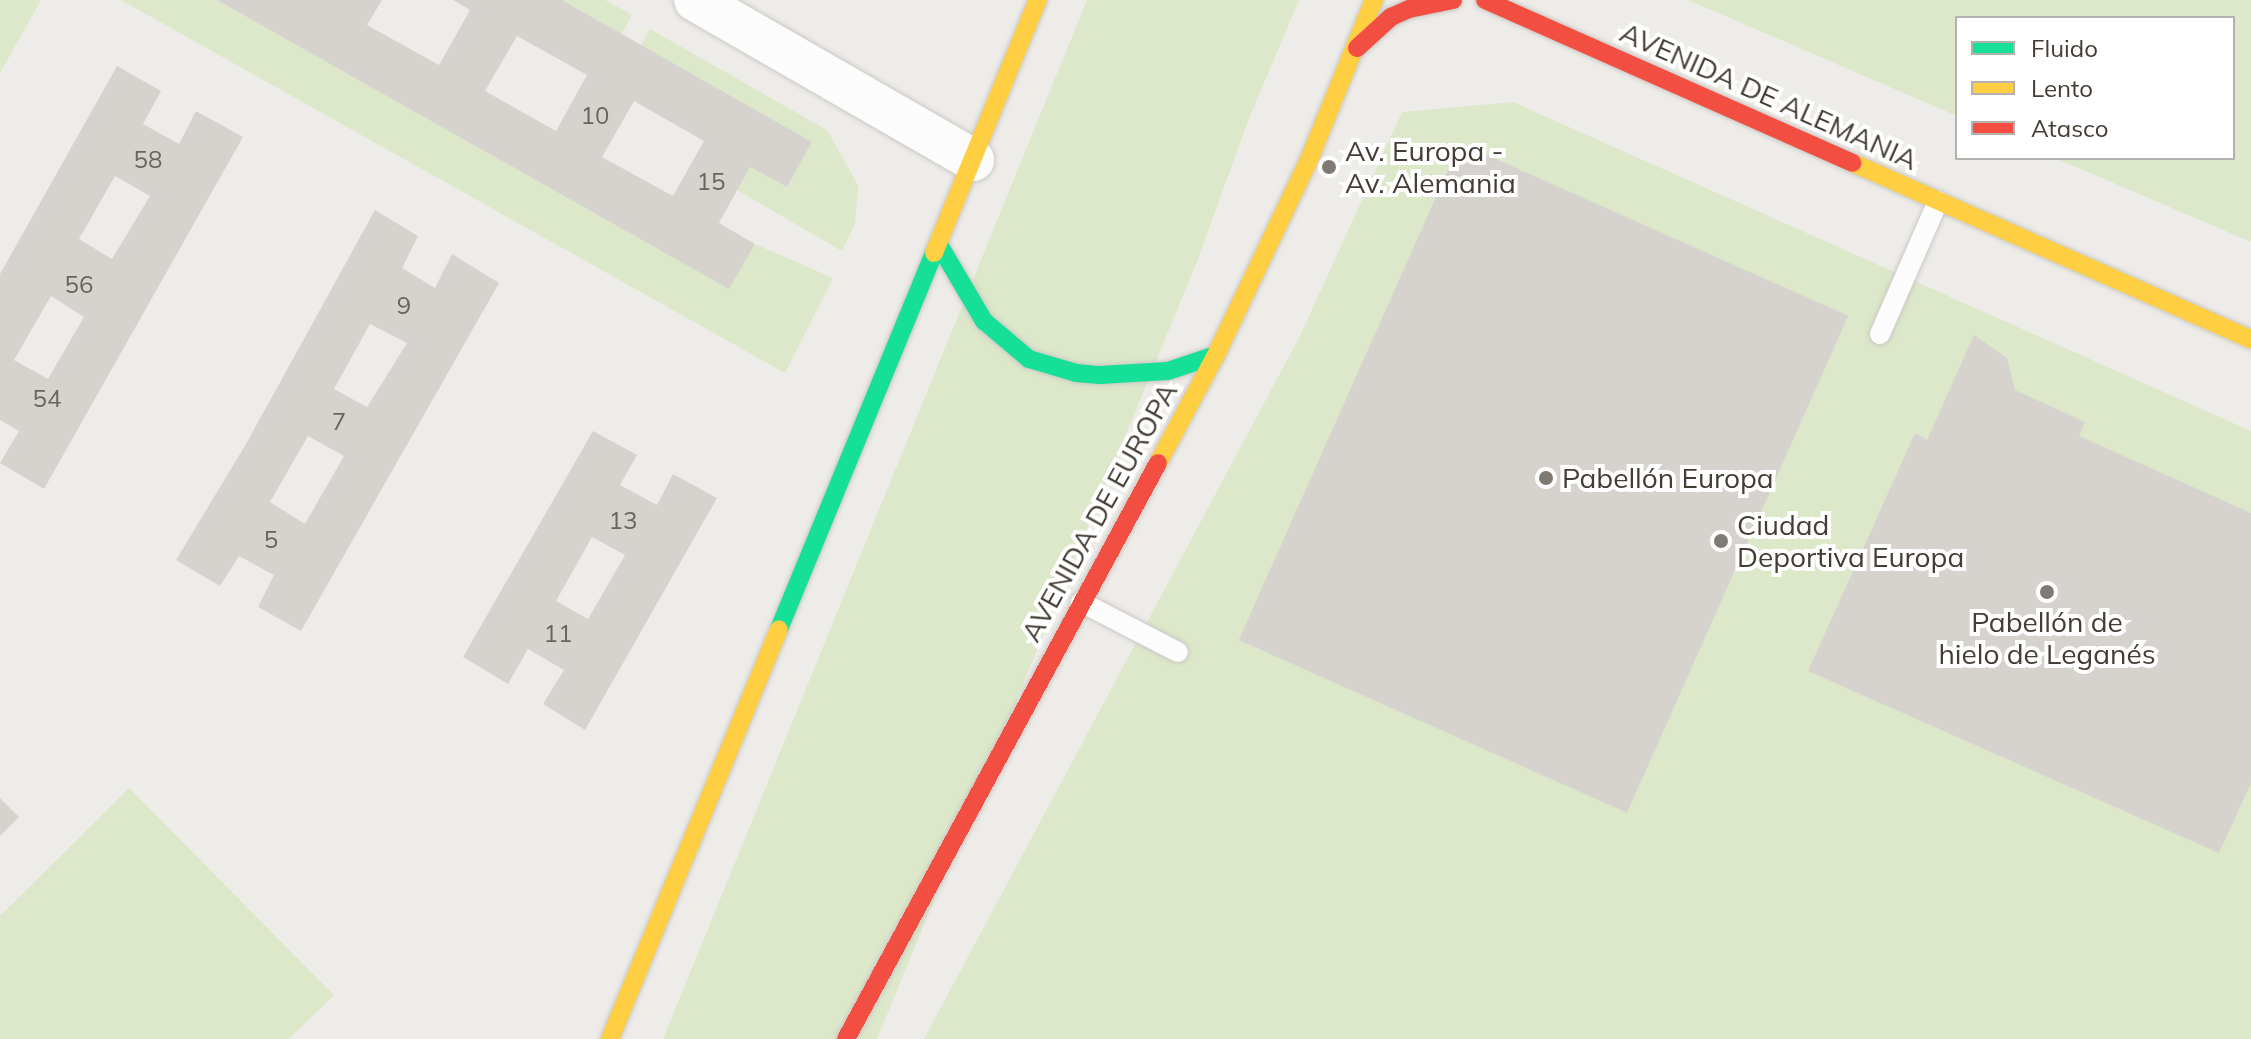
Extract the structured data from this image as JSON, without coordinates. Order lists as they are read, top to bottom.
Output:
{
  "streets": {
    "main road": ["AVENIDA DE ALEMANIA", "AVENIDA DE EUROPA"]
  },
  "places": [
    "Av. Europa - Av. Alemania",
    "Pabellón Europa",
    "Ciudad Deportiva Europa",
    "Pabellón de hielo de Leganés"
  ],
  "house_numbers": [
    "10",
    "58",
    "15",
    "56",
    "9",
    "54",
    "7",
    "13",
    "5",
    "11"
  ],
  "legend": ["Fluido", "Lento", "Atasco"]
}
